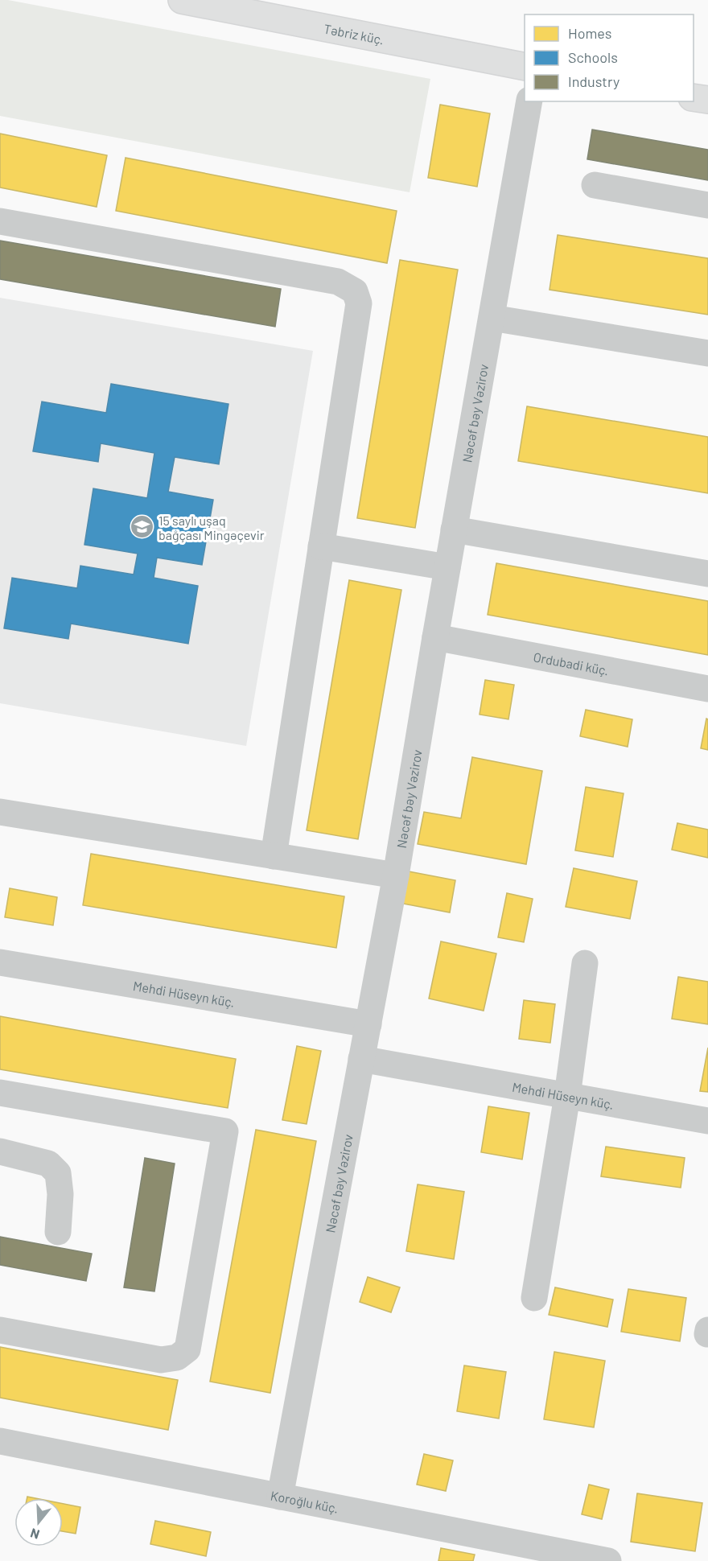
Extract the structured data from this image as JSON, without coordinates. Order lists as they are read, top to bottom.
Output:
{
  "streets": {
    "main road": ["Təbriz küç."],
    "street": [
      "Nəcəf bəy Vəzirov",
      "Ordubadi küç.",
      "Mehdi Hüseyn küç.",
      "Koroğlu küç."
    ]
  },
  "crossings": [
    ["Nəcəf bəy Vəzirov", "Ordubadi küç."],
    ["Nəcəf bəy Vəzirov", "Mehdi Hüseyn küç."],
    ["Nəcəf bəy Vəzirov", "Koroğlu küç."]
  ],
  "places": {
    "school or university": ["15 saylı uşaq bağçası Mingəçevir"]
  },
  "legend": ["Homes", "Schools", "Industry"],
  "north": "bottom"
}
